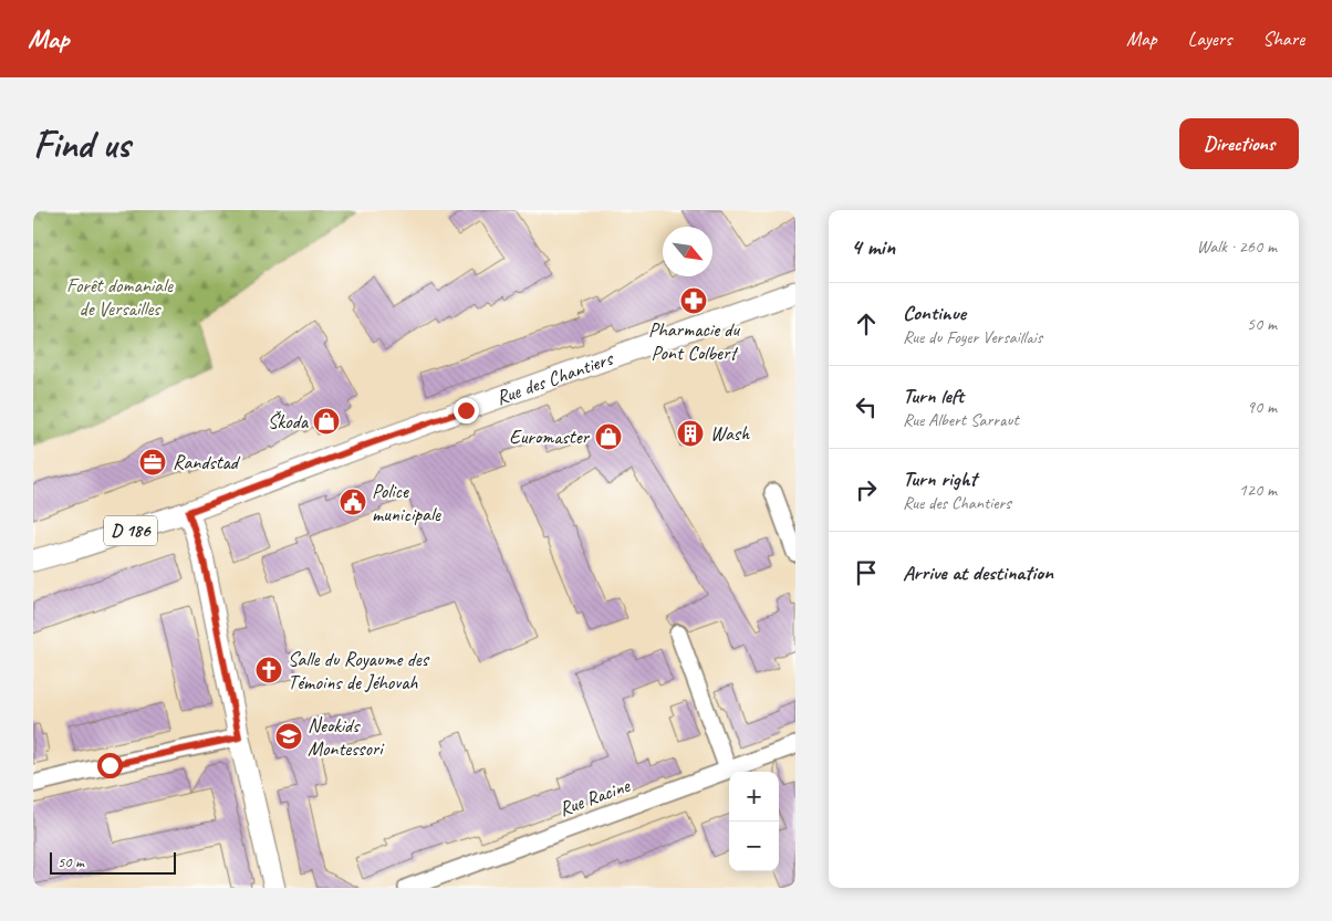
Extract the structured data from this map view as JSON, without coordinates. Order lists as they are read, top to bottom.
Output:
{
  "streets": {
    "main road": ["Rue des Chantiers", "D 186"],
    "street": ["Rue Racine"]
  },
  "crossings": [
    ["Rue des Chantiers", "D 186"]
  ],
  "parks": ["Forêt domaniale de Versailles"],
  "places": {
    "pharmacy": ["Pharmacie du Pont Colbert"],
    "shop": ["Škoda", "Euromaster"],
    "building": ["Wash"],
    "office": ["Randstad"],
    "public building": ["Police municipale"],
    "church": ["Salle du Royaume des Témoins de Jéhovah"],
    "school or university": ["Neokids Montessori"]
  },
  "scale_bar": "50 m",
  "north": "bottom right",
  "page": {
    "header": "Map",
    "nav": ["Map", "Layers", "Share"],
    "buttons": "Directions",
    "title": "Find us",
    "heading": ["4 min", "Walk · 260 m"],
    "list": [
      ["Continue", "Rue du Foyer Versaillais", "50 m"],
      ["Turn left", "Rue Albert Sarraut", "90 m"],
      ["Turn right", "Rue des Chantiers", "120 m"],
      "Arrive at destination"
    ],
    "map_buttons": ["+", "−"],
    "scale": "50 m"
  }
}
